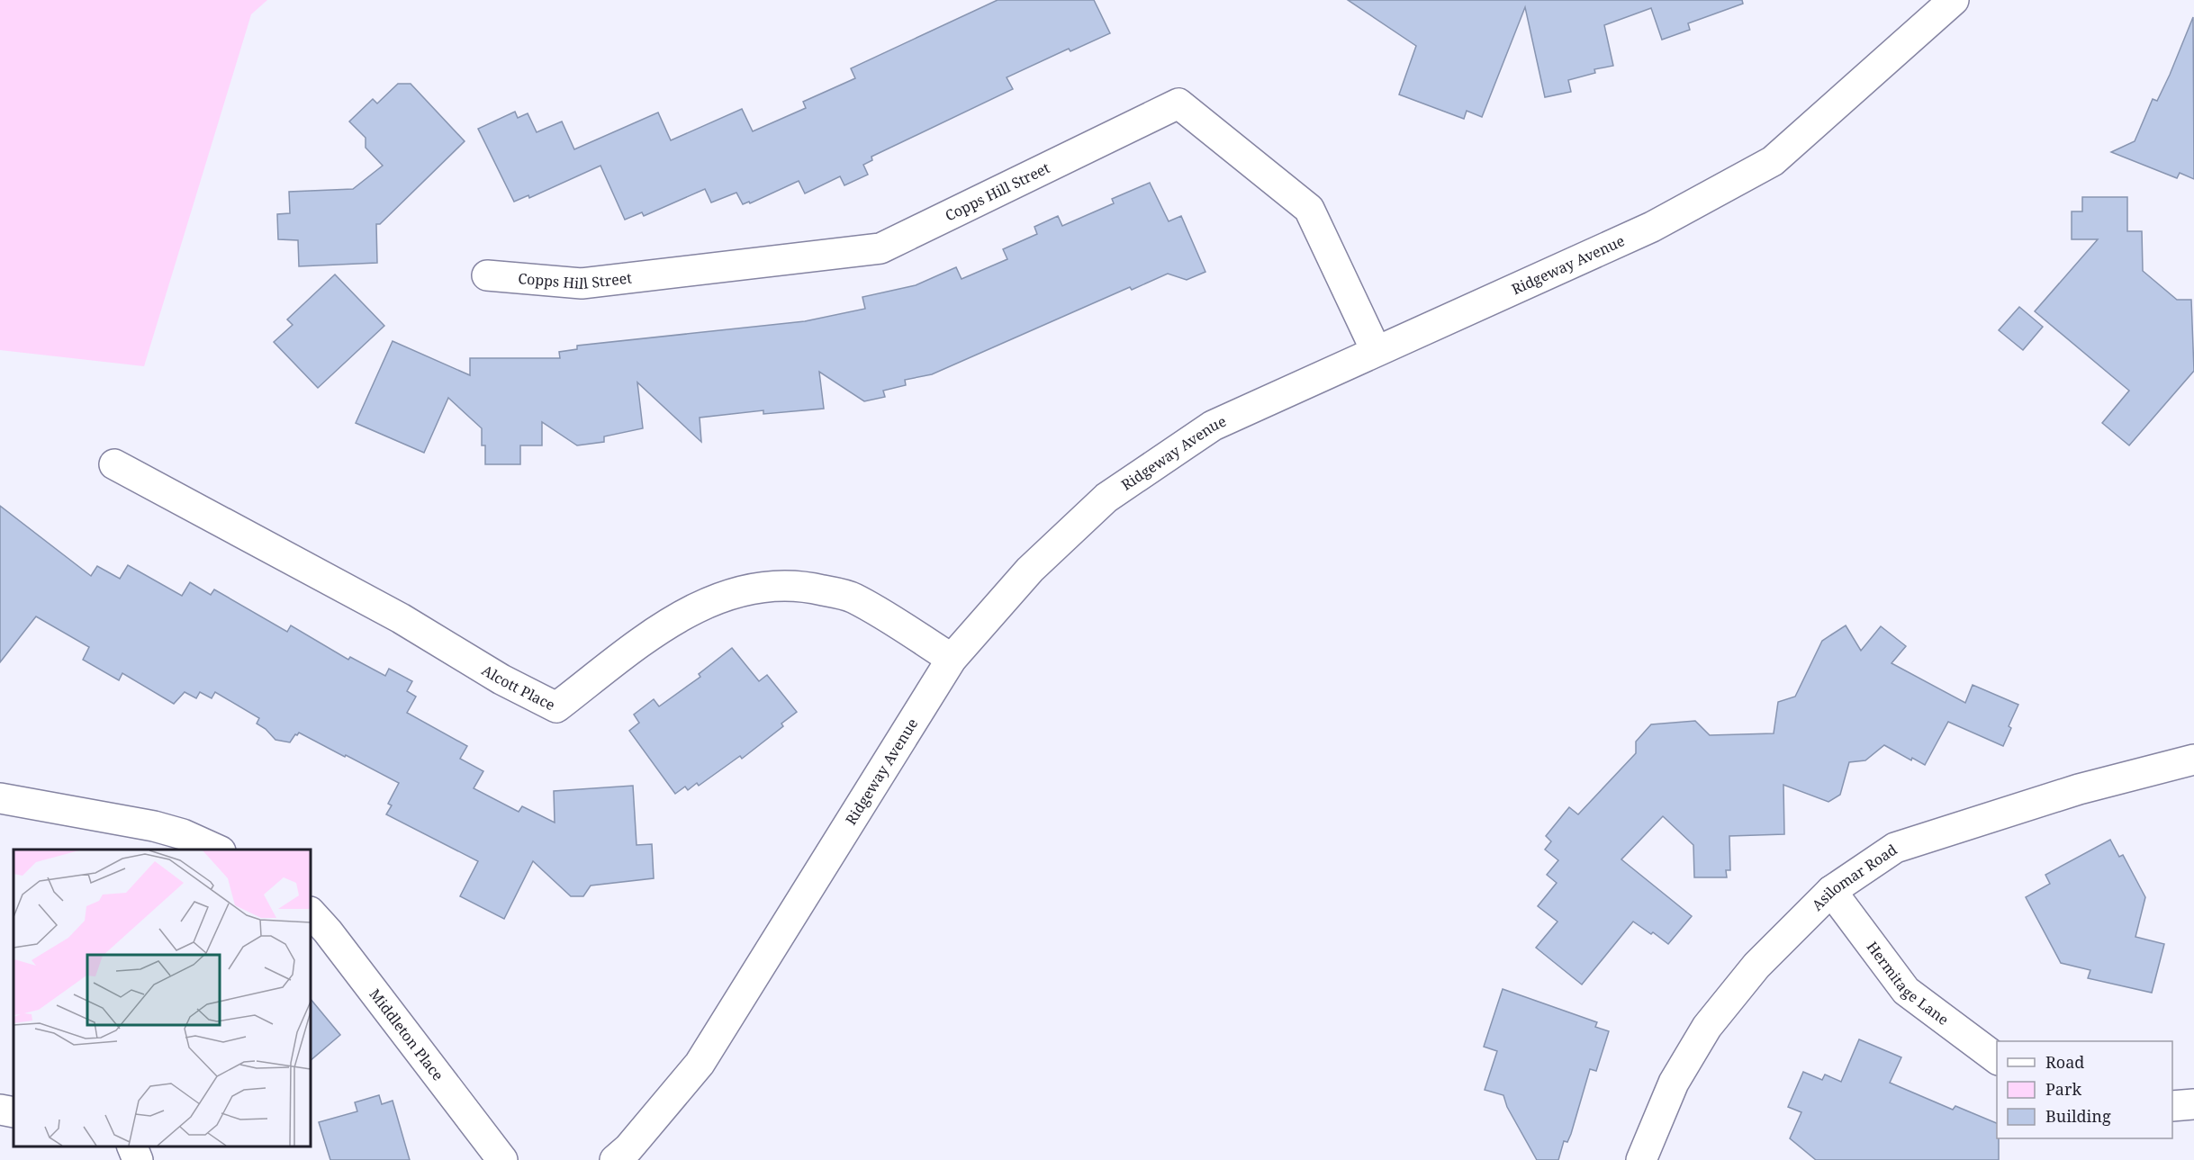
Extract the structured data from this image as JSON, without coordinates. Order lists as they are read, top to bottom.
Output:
{
  "streets": {
    "street": [
      "Copps Hill Street",
      "Ridgeway Avenue",
      "Alcott Place",
      "Asilomar Road",
      "Hermitage Lane",
      "Middleton Place"
    ]
  },
  "crossings": [
    ["Copps Hill Street", "Ridgeway Avenue"],
    ["Ridgeway Avenue", "Alcott Place"],
    ["Asilomar Road", "Hermitage Lane"]
  ],
  "legend": ["Road", "Park", "Building"]
}
